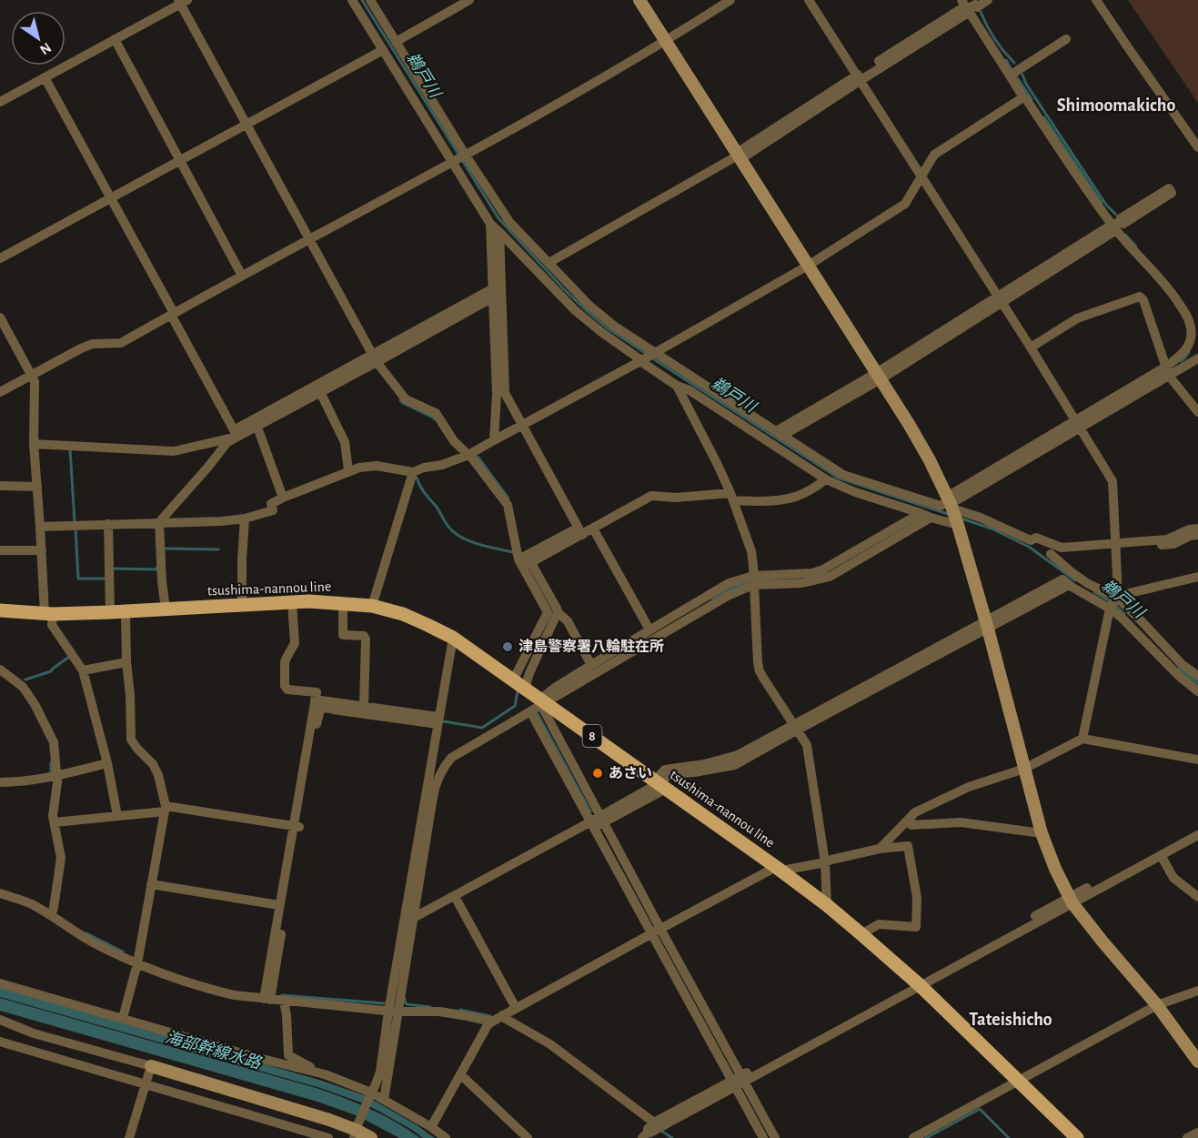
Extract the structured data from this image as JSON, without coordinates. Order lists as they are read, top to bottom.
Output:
{
  "streets": {
    "main road": ["tsushima-nannou line", "8"]
  },
  "districts": ["Shimoomakicho", "Tateishicho"],
  "water": ["鵜戸川", "海部幹線水路"],
  "places": ["津島警察署八輪駐在所", "あさい"],
  "north": "bottom right"
}
